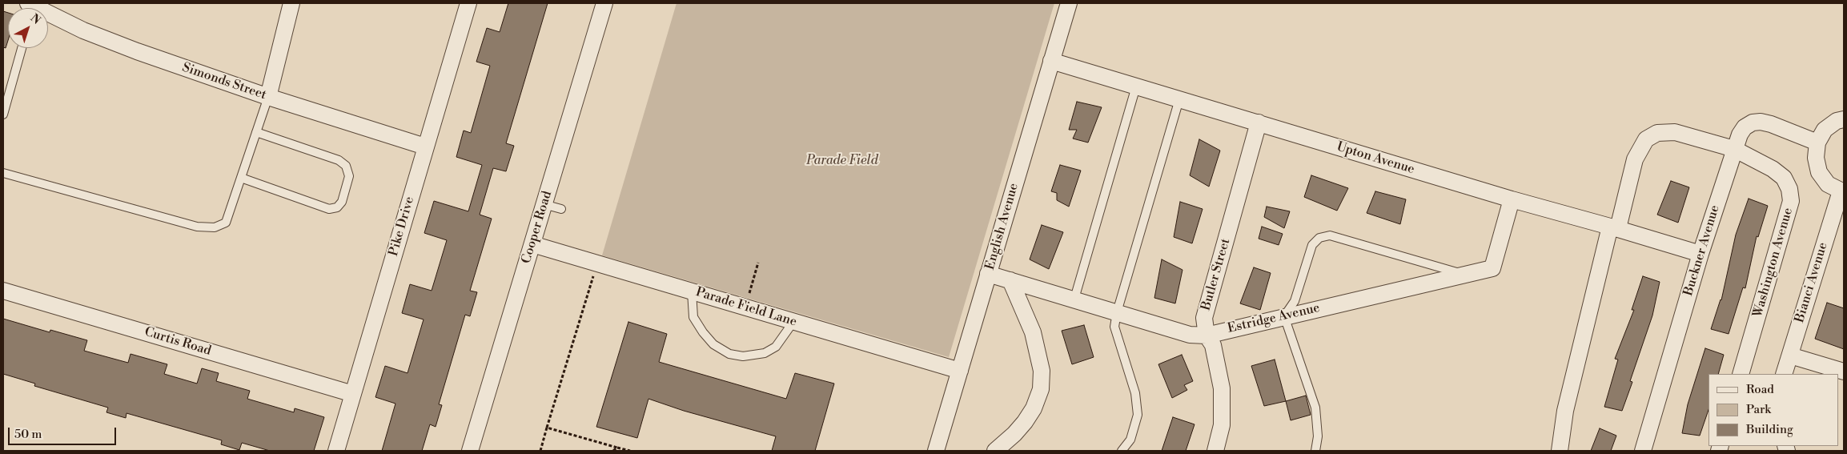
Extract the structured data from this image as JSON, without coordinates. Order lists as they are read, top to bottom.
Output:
{
  "streets": {
    "street": [
      "Simonds Street",
      "Upton Avenue",
      "Pike Drive",
      "English Avenue",
      "Cooper Road",
      "Buckner Avenue",
      "Washington Avenue",
      "Butler Street",
      "Bianci Avenue",
      "Parade Field Lane",
      "Estridge Avenue",
      "Curtis Road"
    ]
  },
  "crossings": [
    ["Simonds Street", "Pike Drive"],
    ["Upton Avenue", "English Avenue"],
    ["Upton Avenue", "Buckner Avenue"],
    ["Upton Avenue", "Washington Avenue"],
    ["Upton Avenue", "Butler Street"],
    ["Upton Avenue", "Estridge Avenue"],
    ["Pike Drive", "Curtis Road"],
    ["English Avenue", "Parade Field Lane"],
    ["English Avenue", "Estridge Avenue"],
    ["Cooper Road", "Parade Field Lane"],
    ["Buckner Avenue", "Washington Avenue"],
    ["Buckner Avenue", "Bianci Avenue"],
    ["Butler Street", "Estridge Avenue"]
  ],
  "parks": ["Parade Field"],
  "legend": ["Road", "Park", "Building"],
  "scale_bar": "50 m",
  "north": "top right"
}
